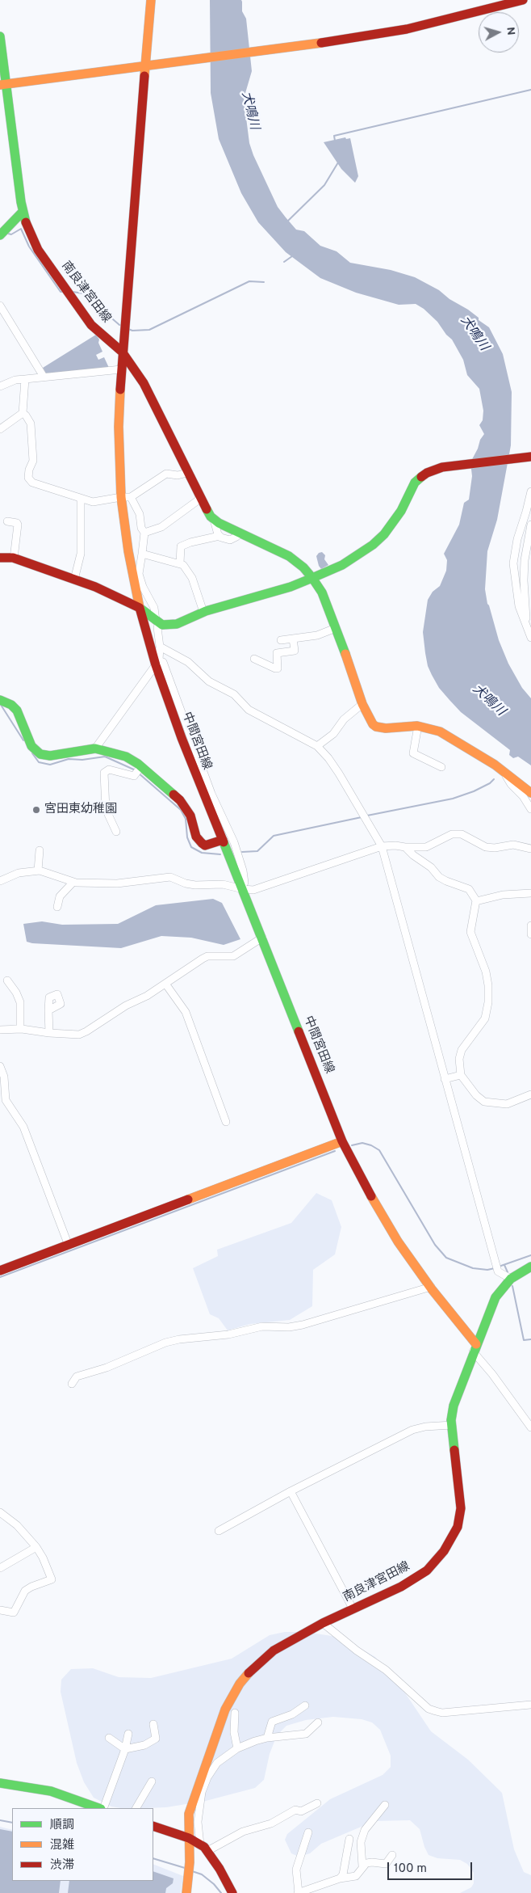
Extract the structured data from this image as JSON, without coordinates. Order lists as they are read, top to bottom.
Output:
{
  "streets": {
    "main road": ["南良津宮田線", "中間宮田線"]
  },
  "crossings": [
    ["南良津宮田線", "中間宮田線"]
  ],
  "water": ["犬鳴川"],
  "places": ["宮田東幼稚園"],
  "legend": ["順調", "混雑", "渋滞"],
  "scale_bar": "100 m",
  "north": "right"
}
